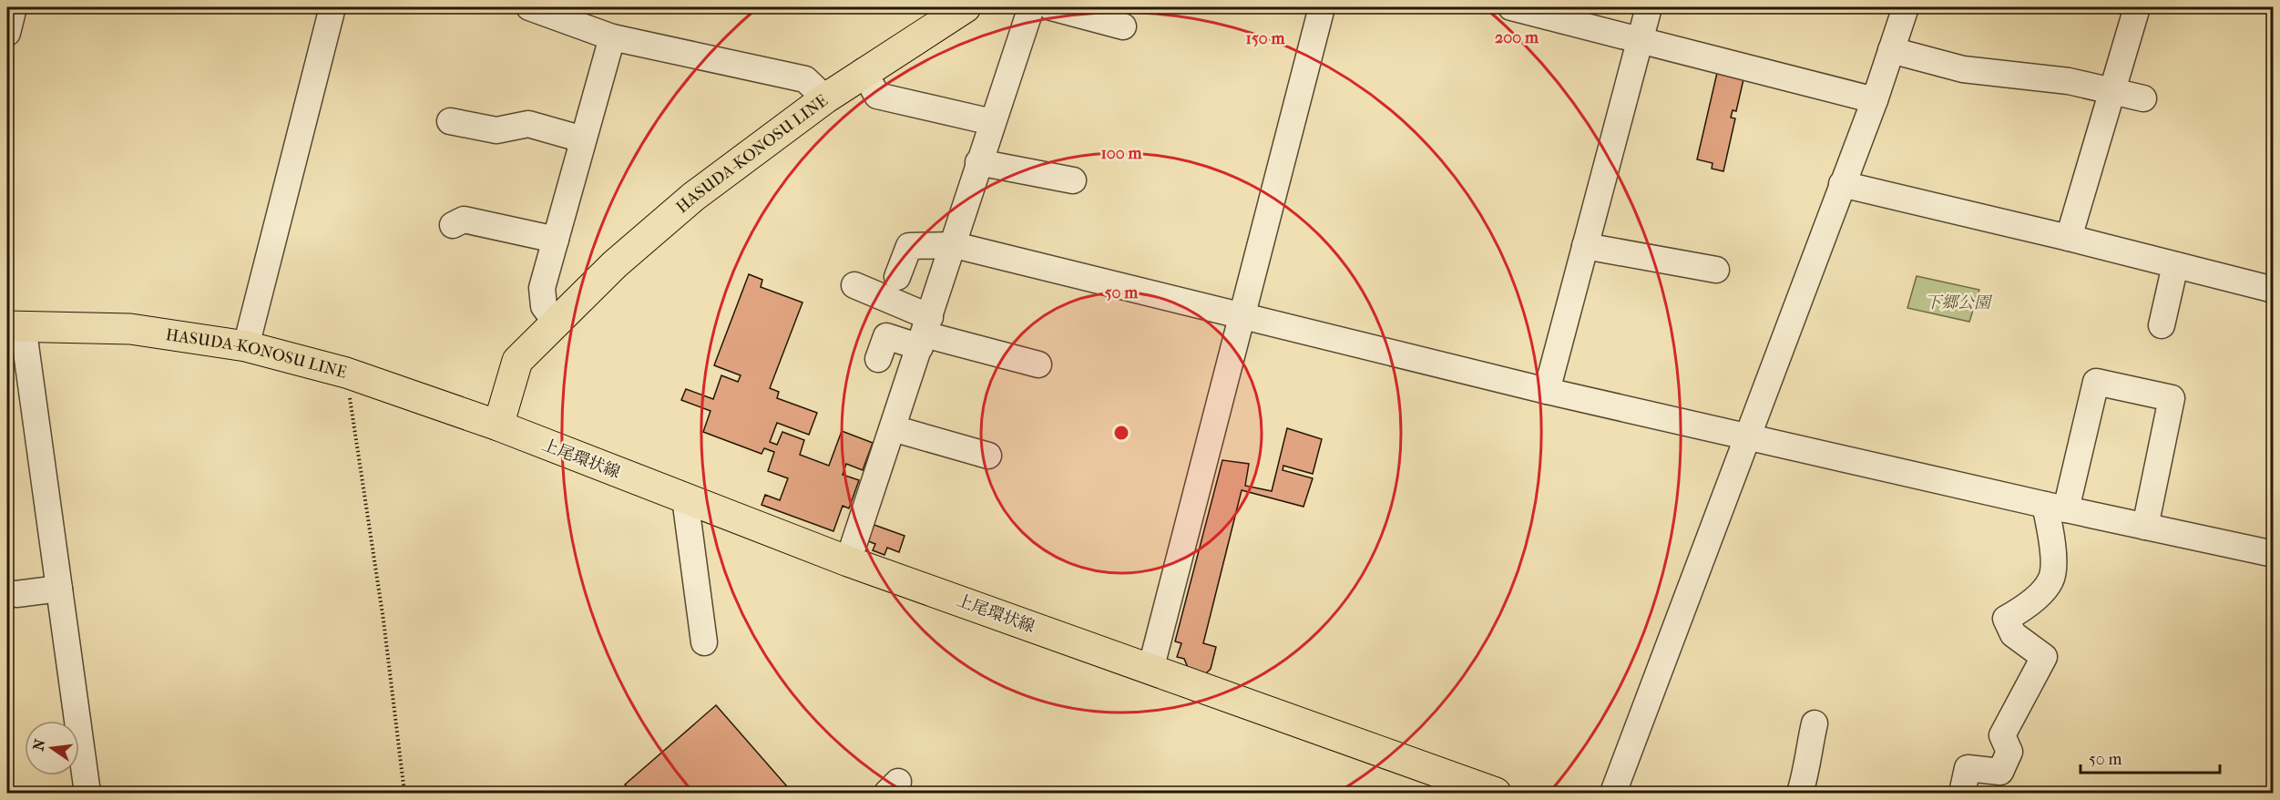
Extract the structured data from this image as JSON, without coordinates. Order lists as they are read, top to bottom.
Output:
{
  "streets": {
    "main road": ["HASUDA-KONOSU LINE", "上尾環状線"]
  },
  "crossings": [
    ["HASUDA-KONOSU LINE", "上尾環状線"]
  ],
  "parks": ["下郷公園"],
  "scale_bar": "50 m",
  "north": "left",
  "rings": [
    "200 m",
    "150 m",
    "100 m",
    "50 m"
  ]
}
